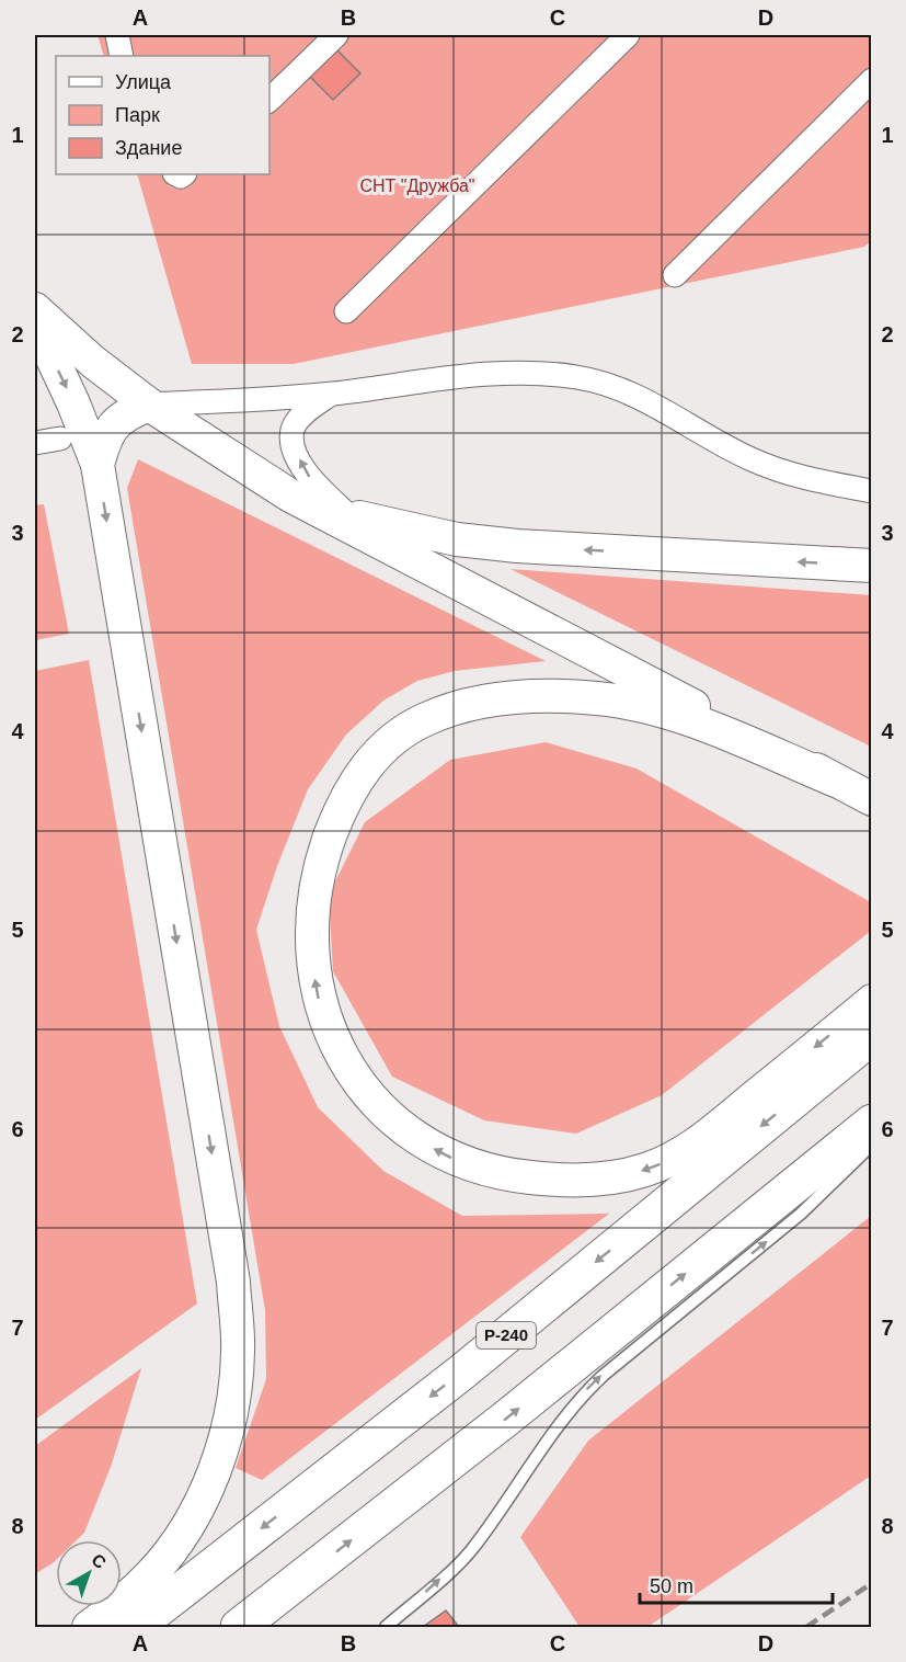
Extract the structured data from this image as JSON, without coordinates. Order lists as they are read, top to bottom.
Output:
{
  "streets": {
    "highway": ["Р-240"]
  },
  "parks": ["СНТ \"Дружба\""],
  "legend": ["Улица", "Парк", "Здание"],
  "scale_bar": "50 m",
  "north": "top right",
  "grid": {
    "columns": [
      "A",
      "B",
      "C",
      "D"
    ],
    "rows": [
      "1",
      "2",
      "3",
      "4",
      "5",
      "6",
      "7",
      "8"
    ]
  }
}
